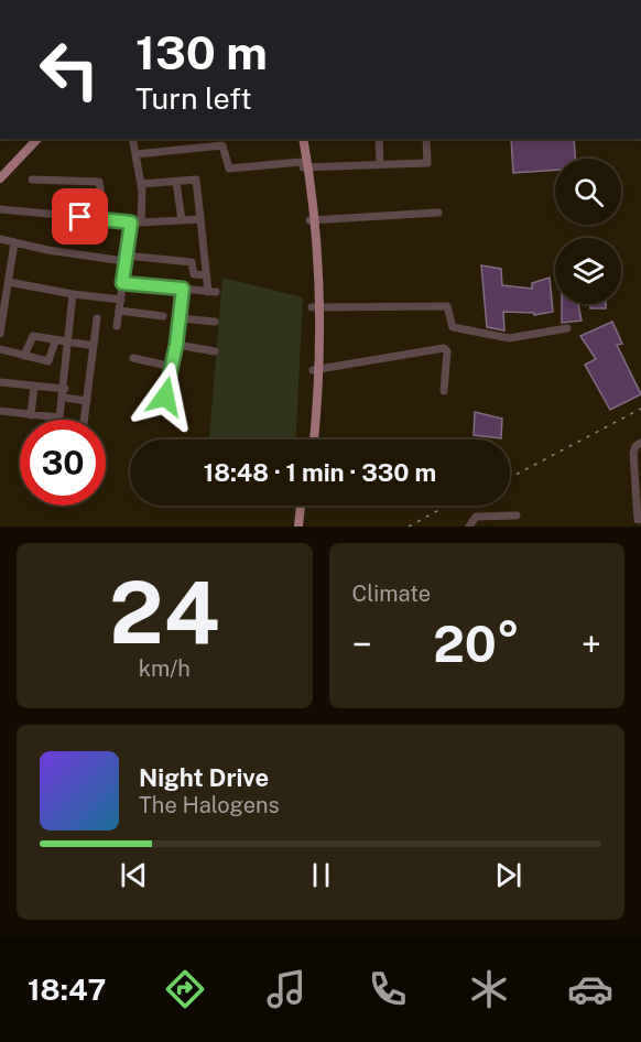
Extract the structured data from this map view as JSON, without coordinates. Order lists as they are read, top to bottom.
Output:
{
  "page": {
    "turn": ["130 m", "Turn left"],
    "limit": "30",
    "trip": "18:48 · 1 min · 330 m",
    "tile": [
      ["24", "km/h"],
      "Climate"
    ],
    "heat": ["−", "20°", "+"],
    "song": ["Night Drive", "The Halogens"],
    "tabs": "18:47"
  }
}
